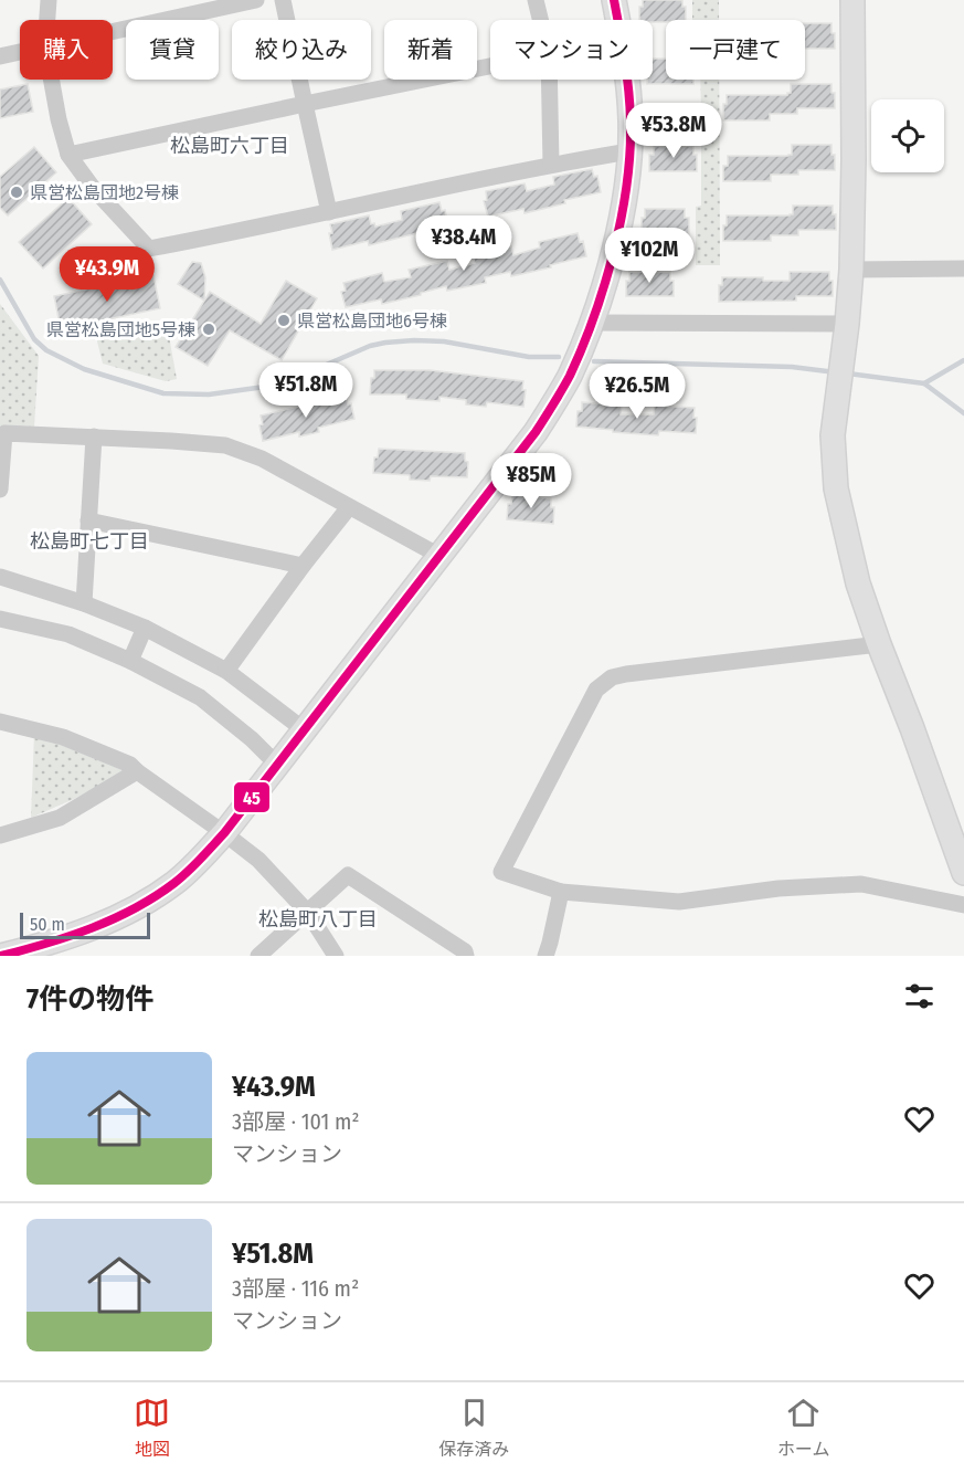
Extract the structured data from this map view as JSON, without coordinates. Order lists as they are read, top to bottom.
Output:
{
  "districts": ["松島町六丁目", "松島町七丁目", "松島町八丁目"],
  "places": ["県営松島団地2号棟", "県営松島団地6号棟", "県営松島団地5号棟"],
  "lines": ["transit line 45"],
  "scale_bar": "50 m",
  "page": {
    "chip": [
      "購入",
      "賃貸",
      "絞り込み",
      "新着",
      "マンション",
      "一戸建て"
    ],
    "price": [
      "¥53.8M",
      "¥38.4M",
      "¥102M",
      "¥43.9M",
      "¥51.8M",
      "¥26.5M",
      "¥85M"
    ],
    "scale": "50 m",
    "heading": "7件の物件",
    "list": [
      {
        "name": "¥43.9M",
        "note": "3部屋 · 101 m² · マンション"
      },
      {
        "name": "¥51.8M",
        "note": "3部屋 · 116 m² · マンション"
      }
    ],
    "tabs": ["地図", "保存済み", "ホーム"]
  }
}
